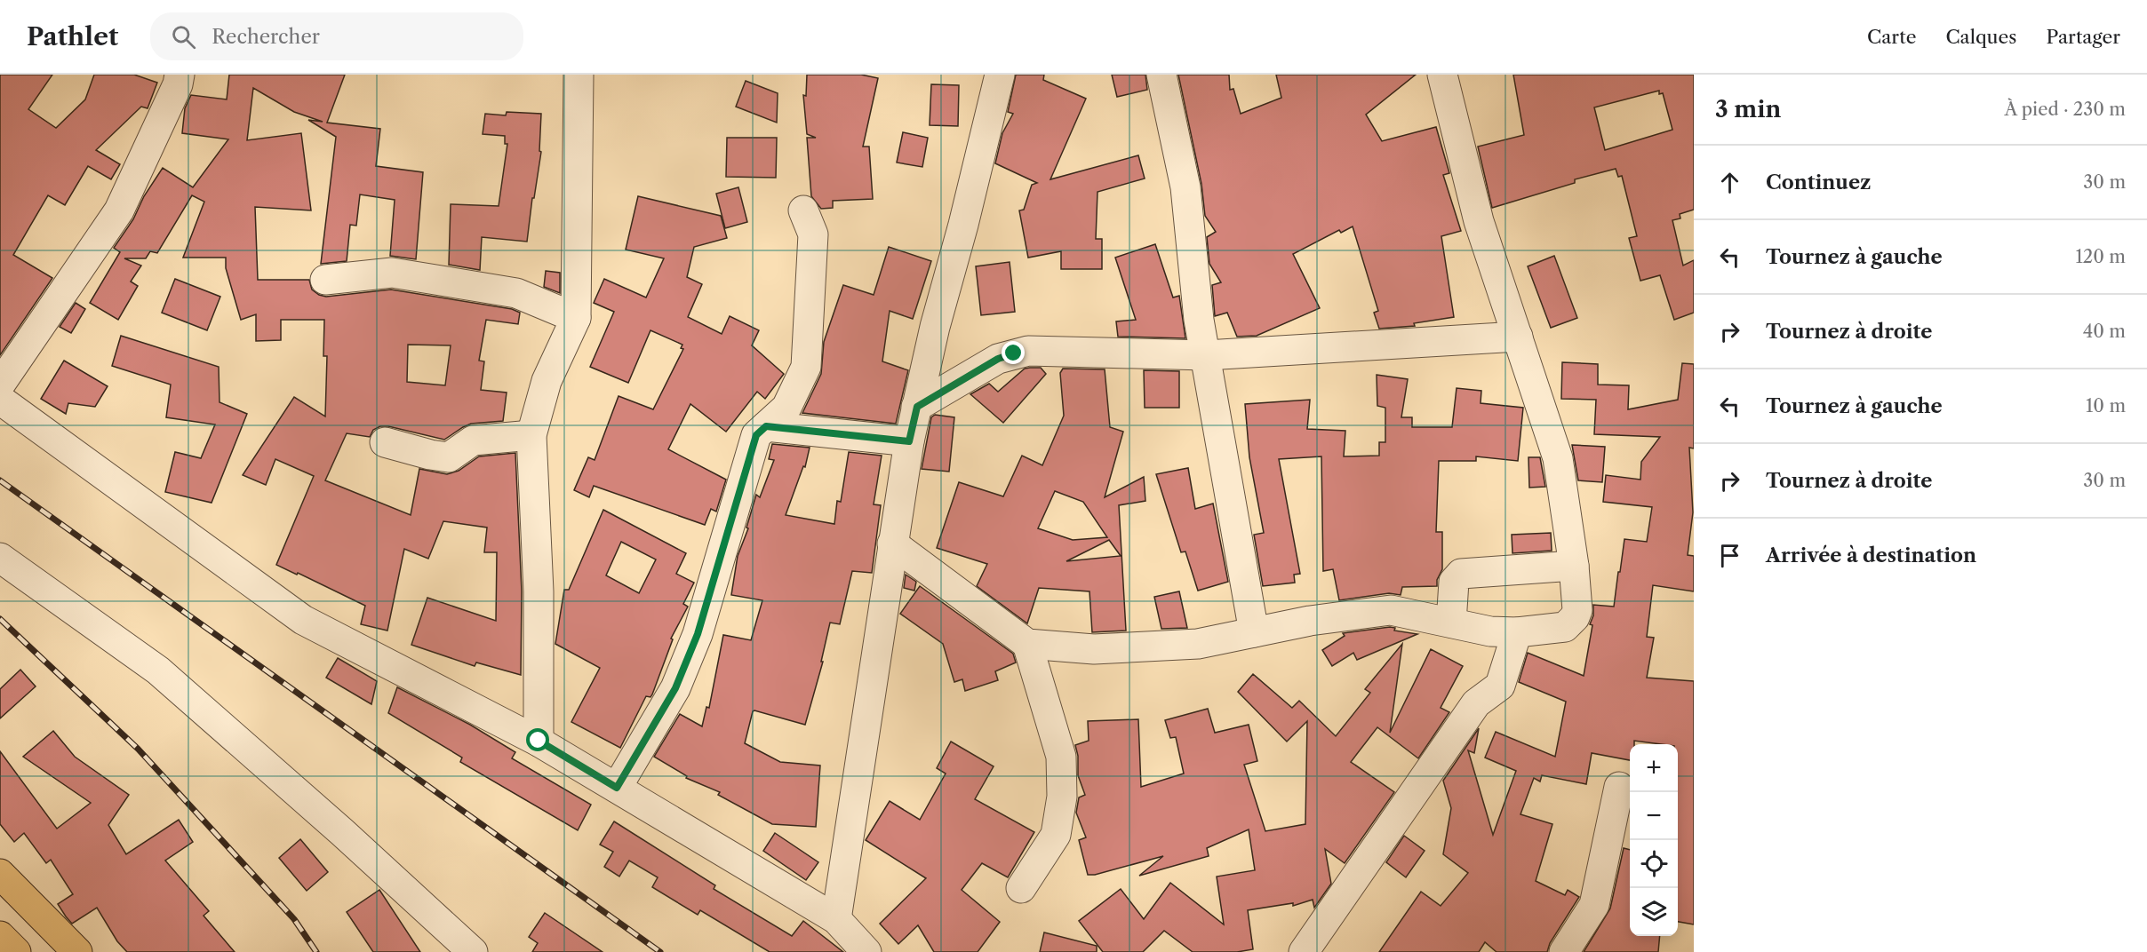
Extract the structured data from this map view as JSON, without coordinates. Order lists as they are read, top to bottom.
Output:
{
  "page": {
    "header": "Pathlet",
    "search": "Rechercher",
    "nav": ["Carte", "Calques", "Partager"],
    "heading": ["3 min", "À pied · 230 m"],
    "list": [
      ["Continuez", "30 m"],
      ["Tournez à gauche", "120 m"],
      ["Tournez à droite", "40 m"],
      ["Tournez à gauche", "10 m"],
      ["Tournez à droite", "30 m"],
      "Arrivée à destination"
    ],
    "map_buttons": ["+", "−"]
  }
}
